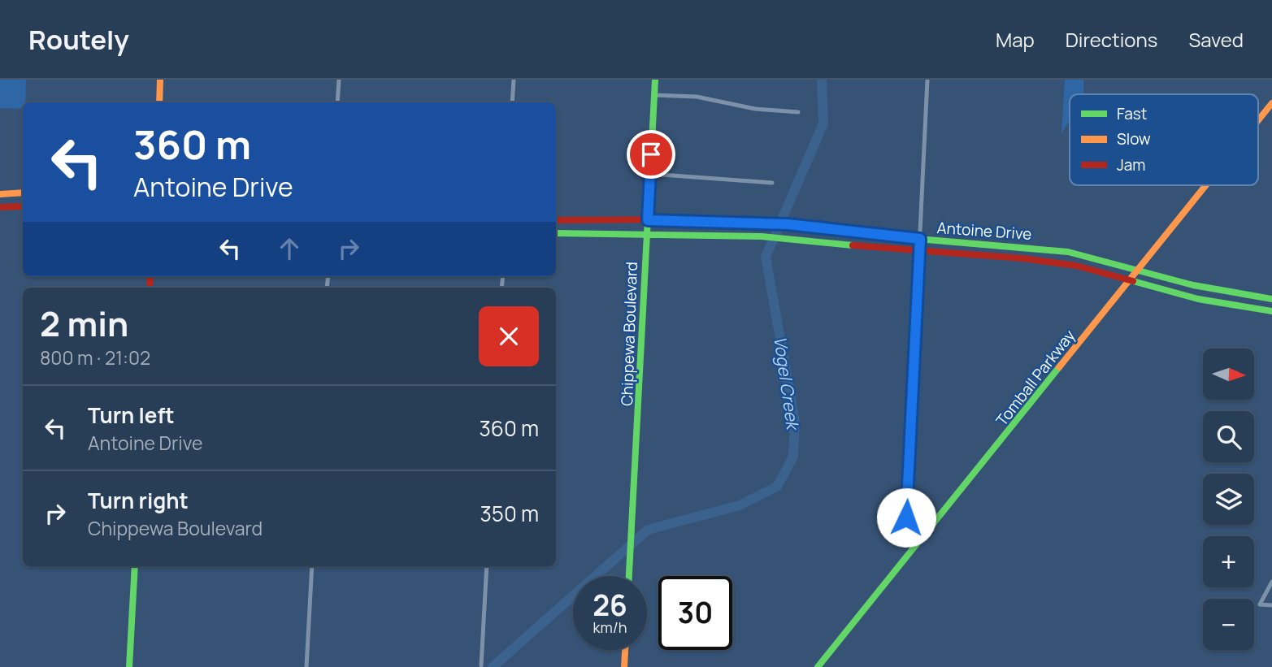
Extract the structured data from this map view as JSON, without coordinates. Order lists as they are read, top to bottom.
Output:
{
  "streets": {
    "main road": ["Antoine Drive", "Chippewa Boulevard", "Tomball Parkway"]
  },
  "crossings": [
    ["Antoine Drive", "Chippewa Boulevard"],
    ["Antoine Drive", "Tomball Parkway"]
  ],
  "water": ["Vogel Creek"],
  "legend": ["Fast", "Slow", "Jam"],
  "north": "right",
  "page": {
    "header": "Routely",
    "nav": ["Map", "Directions", "Saved"],
    "turn": ["360 m", "Antoine Drive"],
    "heading": ["2 min", "800 m · 21:02"],
    "map_buttons": ["+", "−"],
    "list": [
      {
        "name": "Turn left",
        "note": "Antoine Drive",
        "value": "360 m"
      },
      {
        "name": "Turn right",
        "note": "Chippewa Boulevard",
        "value": "350 m"
      }
    ],
    "speed": "26 km/h",
    "limit": "30"
  }
}
